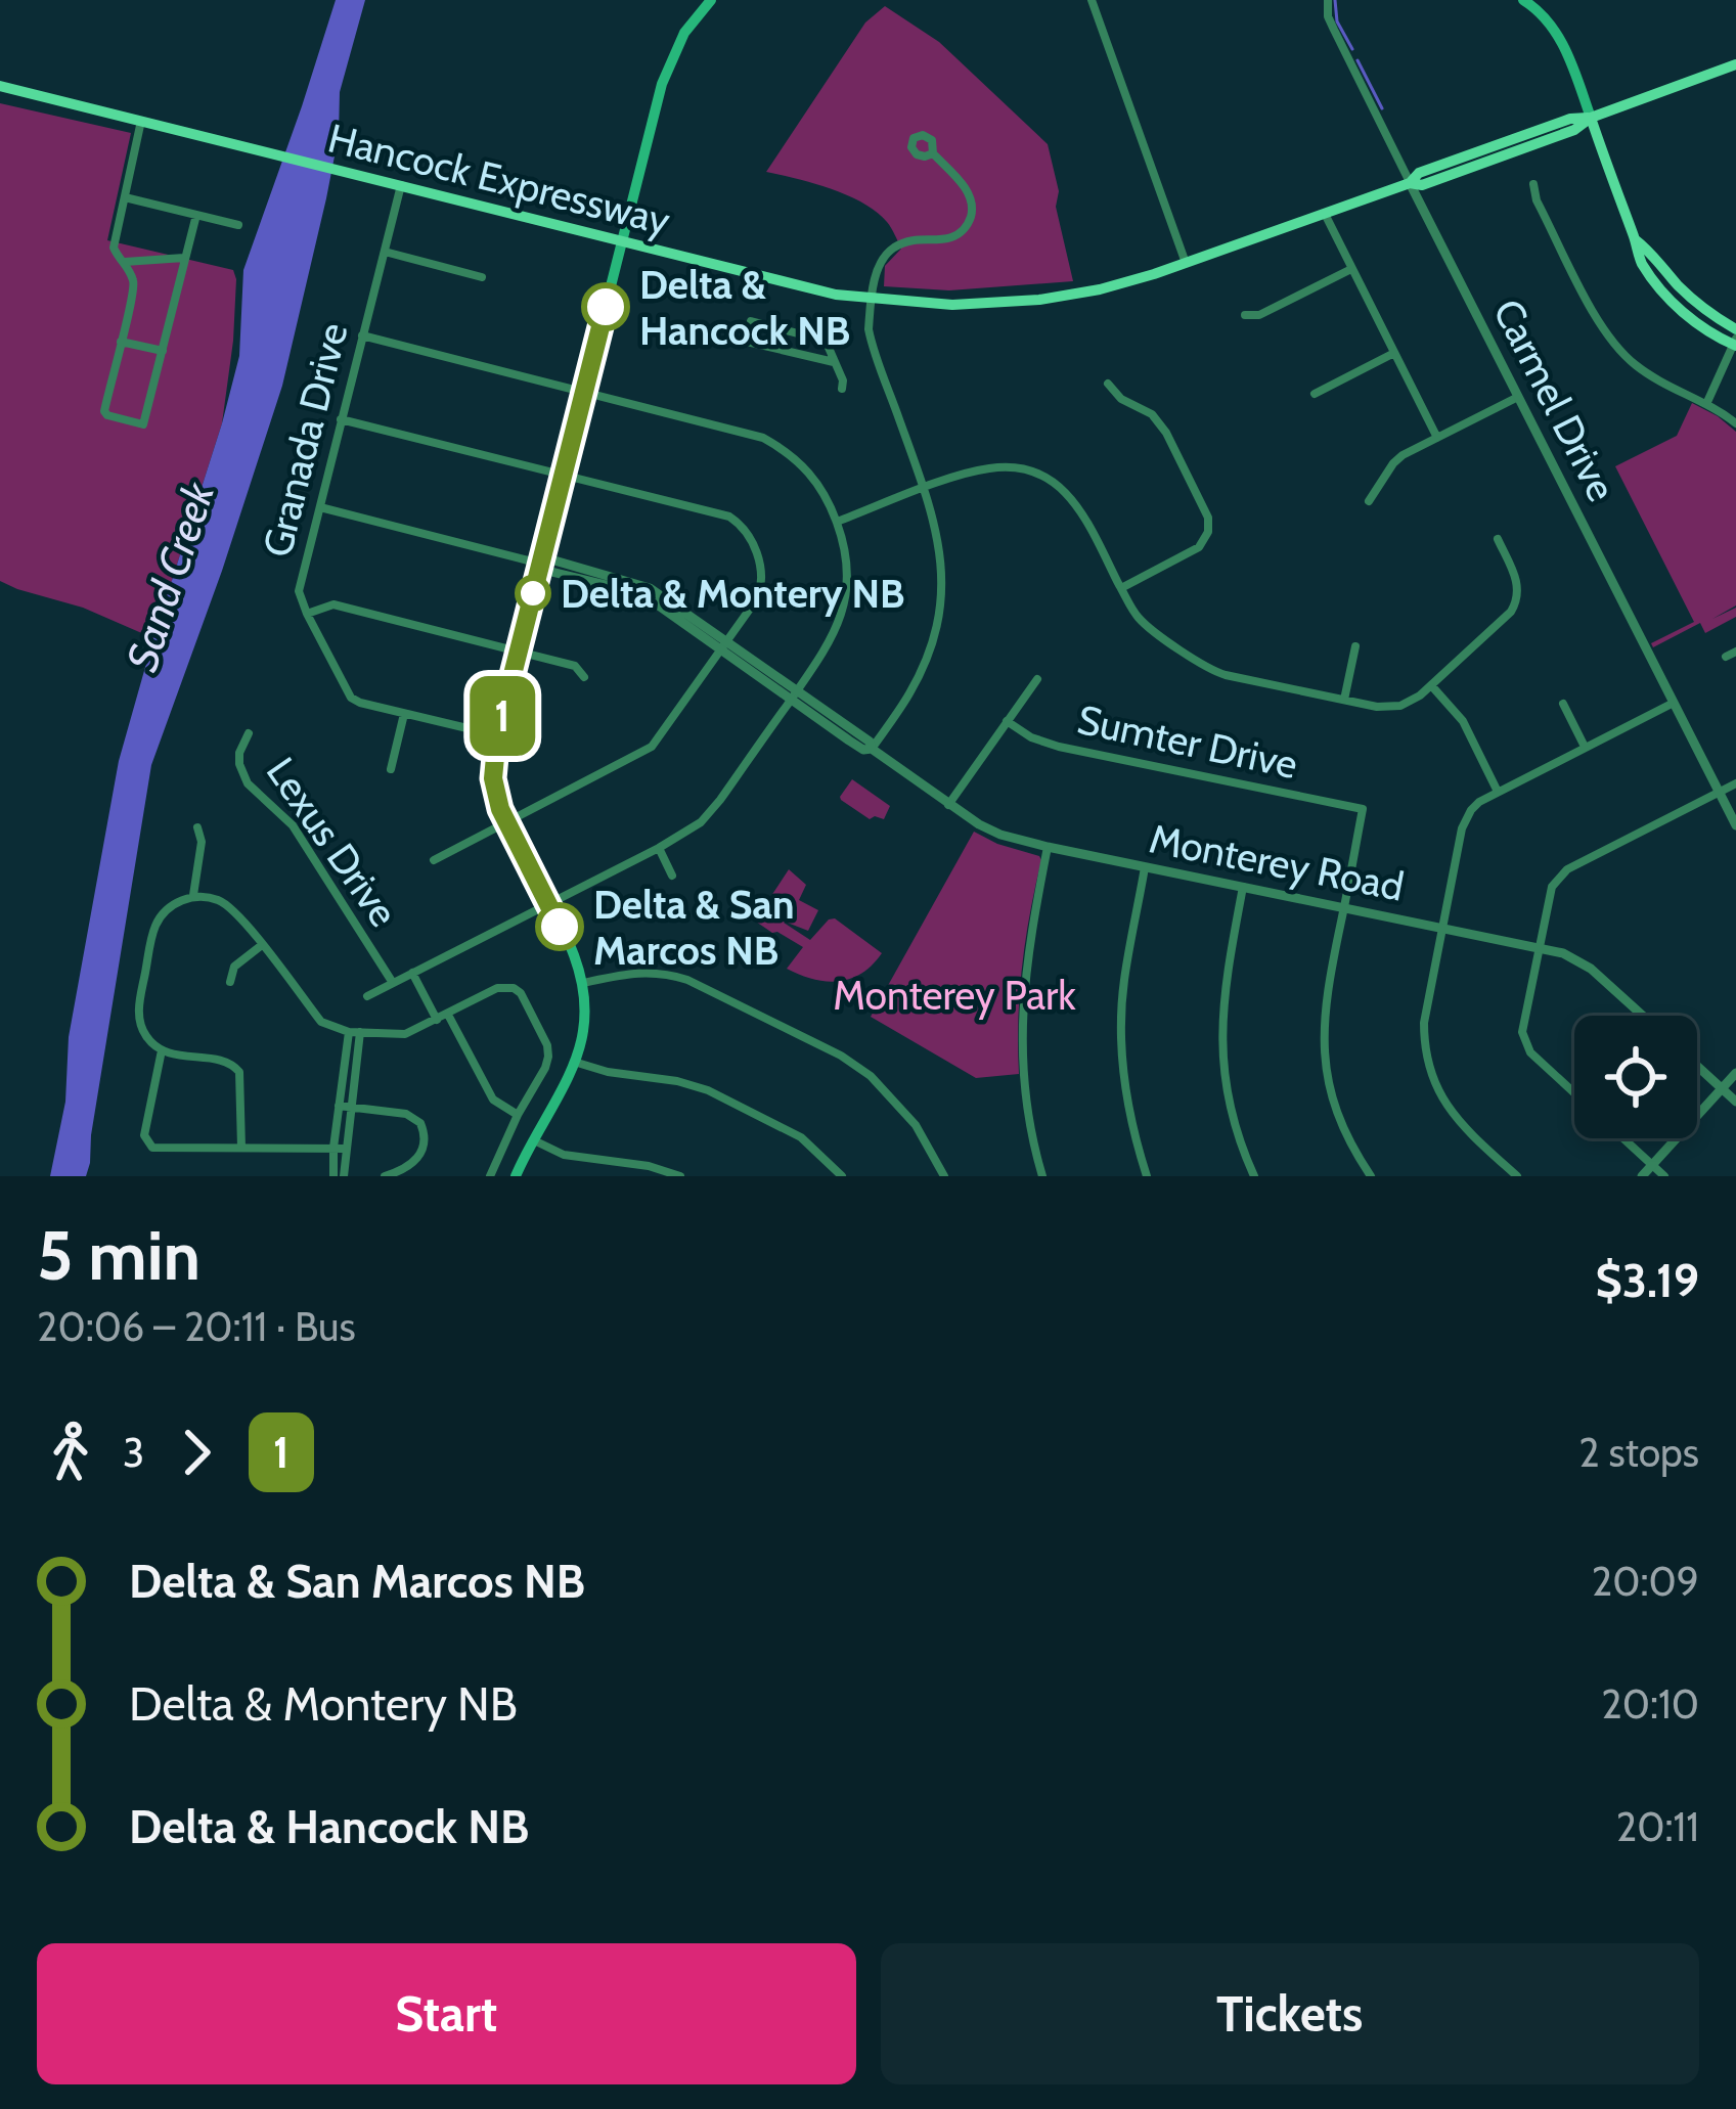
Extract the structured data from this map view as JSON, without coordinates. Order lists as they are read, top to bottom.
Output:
{
  "streets": {
    "main road": ["Hancock Expressway"],
    "street": [
      "Carmel Drive",
      "Granada Drive",
      "Sumter Drive",
      "Lexus Drive",
      "Monterey Road"
    ]
  },
  "crossings": [
    ["Hancock Expressway", "Carmel Drive"],
    ["Hancock Expressway", "Granada Drive"],
    ["Granada Drive", "Monterey Road"],
    ["Sumter Drive", "Monterey Road"]
  ],
  "water": ["Sand Creek"],
  "parks": ["Monterey Park"],
  "places": ["Delta & Hancock NB", "Delta & Montery NB", "Delta & San Marcos NB"],
  "lines": ["bus line 1"],
  "page": {
    "on_map": "1",
    "heading": ["5 min", "20:06 – 20:11 · Bus", "$3.19"],
    "legs": ["3", "1", "2 stops"],
    "list": [
      {
        "name": "Delta & San Marcos NB",
        "value": "20:09"
      },
      {
        "name": "Delta & Montery NB",
        "value": "20:10"
      },
      {
        "name": "Delta & Hancock NB",
        "value": "20:11"
      }
    ],
    "buttons": ["Start", "Tickets"]
  }
}
